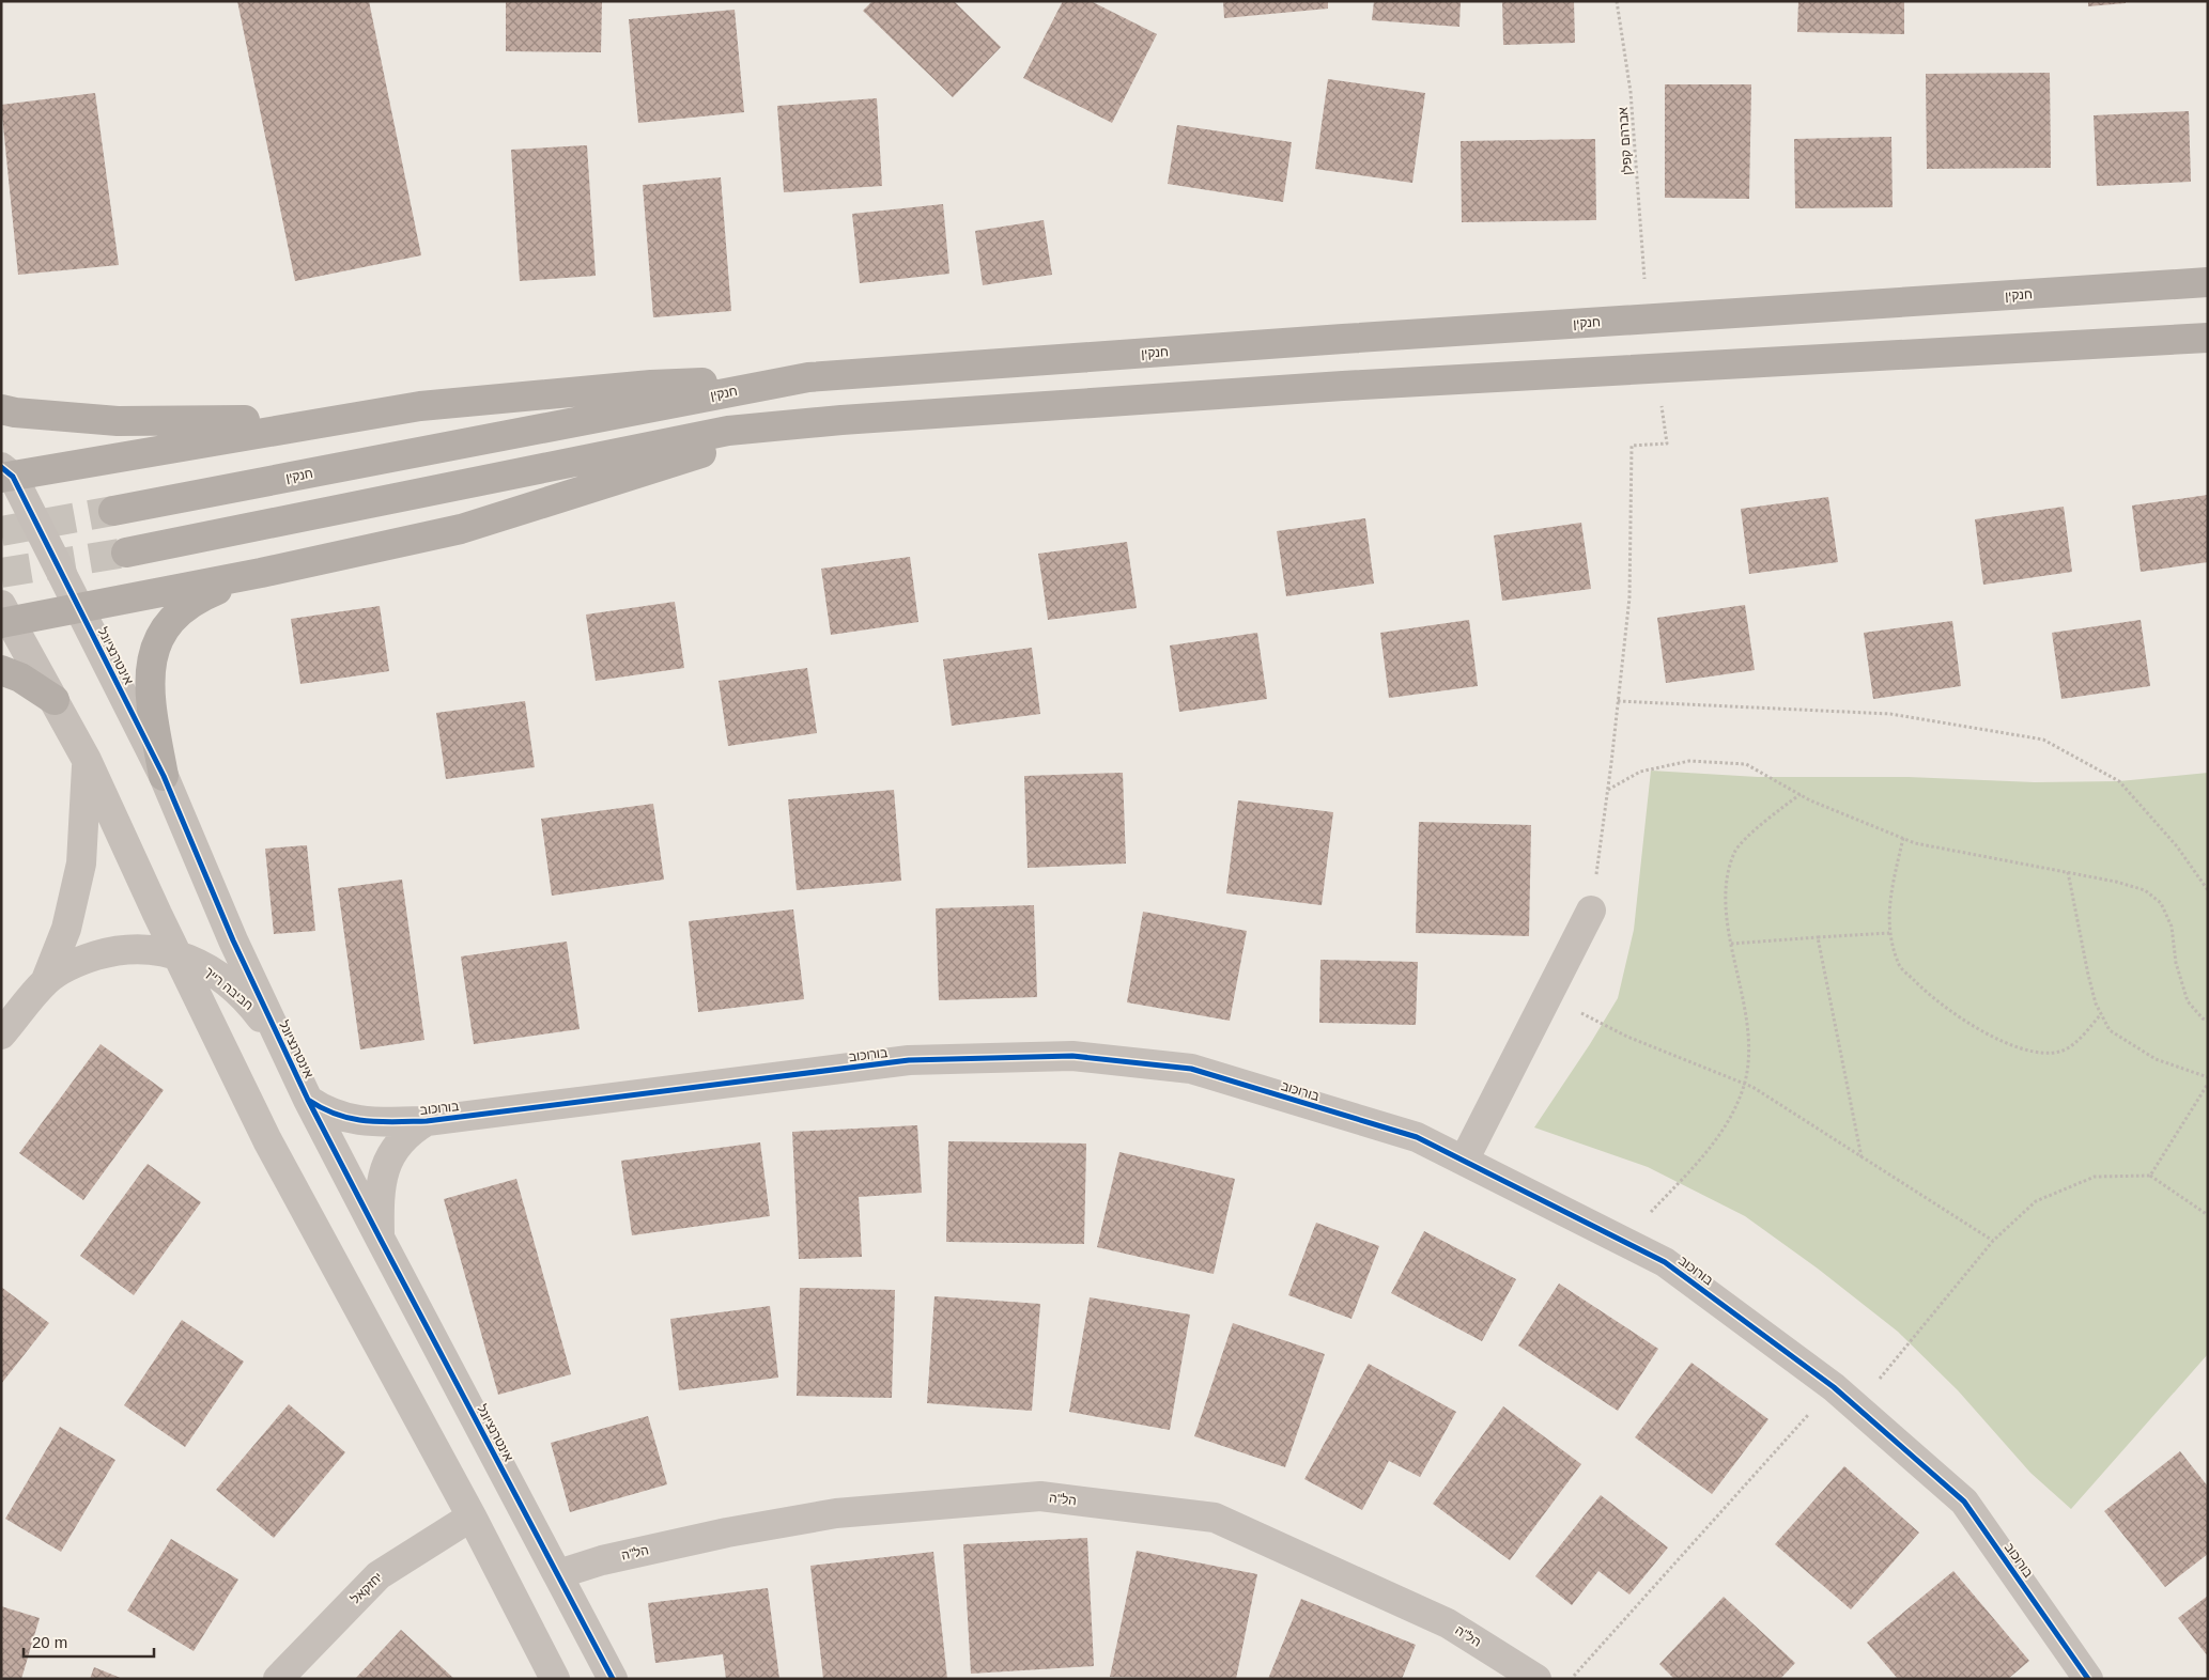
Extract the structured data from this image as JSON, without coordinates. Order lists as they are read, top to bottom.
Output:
{
  "streets": {
    "main road": ["חנקין"],
    "street": [
      "אינטרנציונל",
      "חביבה רייך",
      "בורוכוב",
      "הל\"ה",
      "יחזקאל"
    ],
    "path": ["אברהם קפלן"]
  },
  "crossings": [
    ["אינטרנציונל", "חביבה רייך"],
    ["אינטרנציונל", "בורוכוב"],
    ["אינטרנציונל", "הל\"ה"]
  ],
  "scale_bar": "20 m"
}
